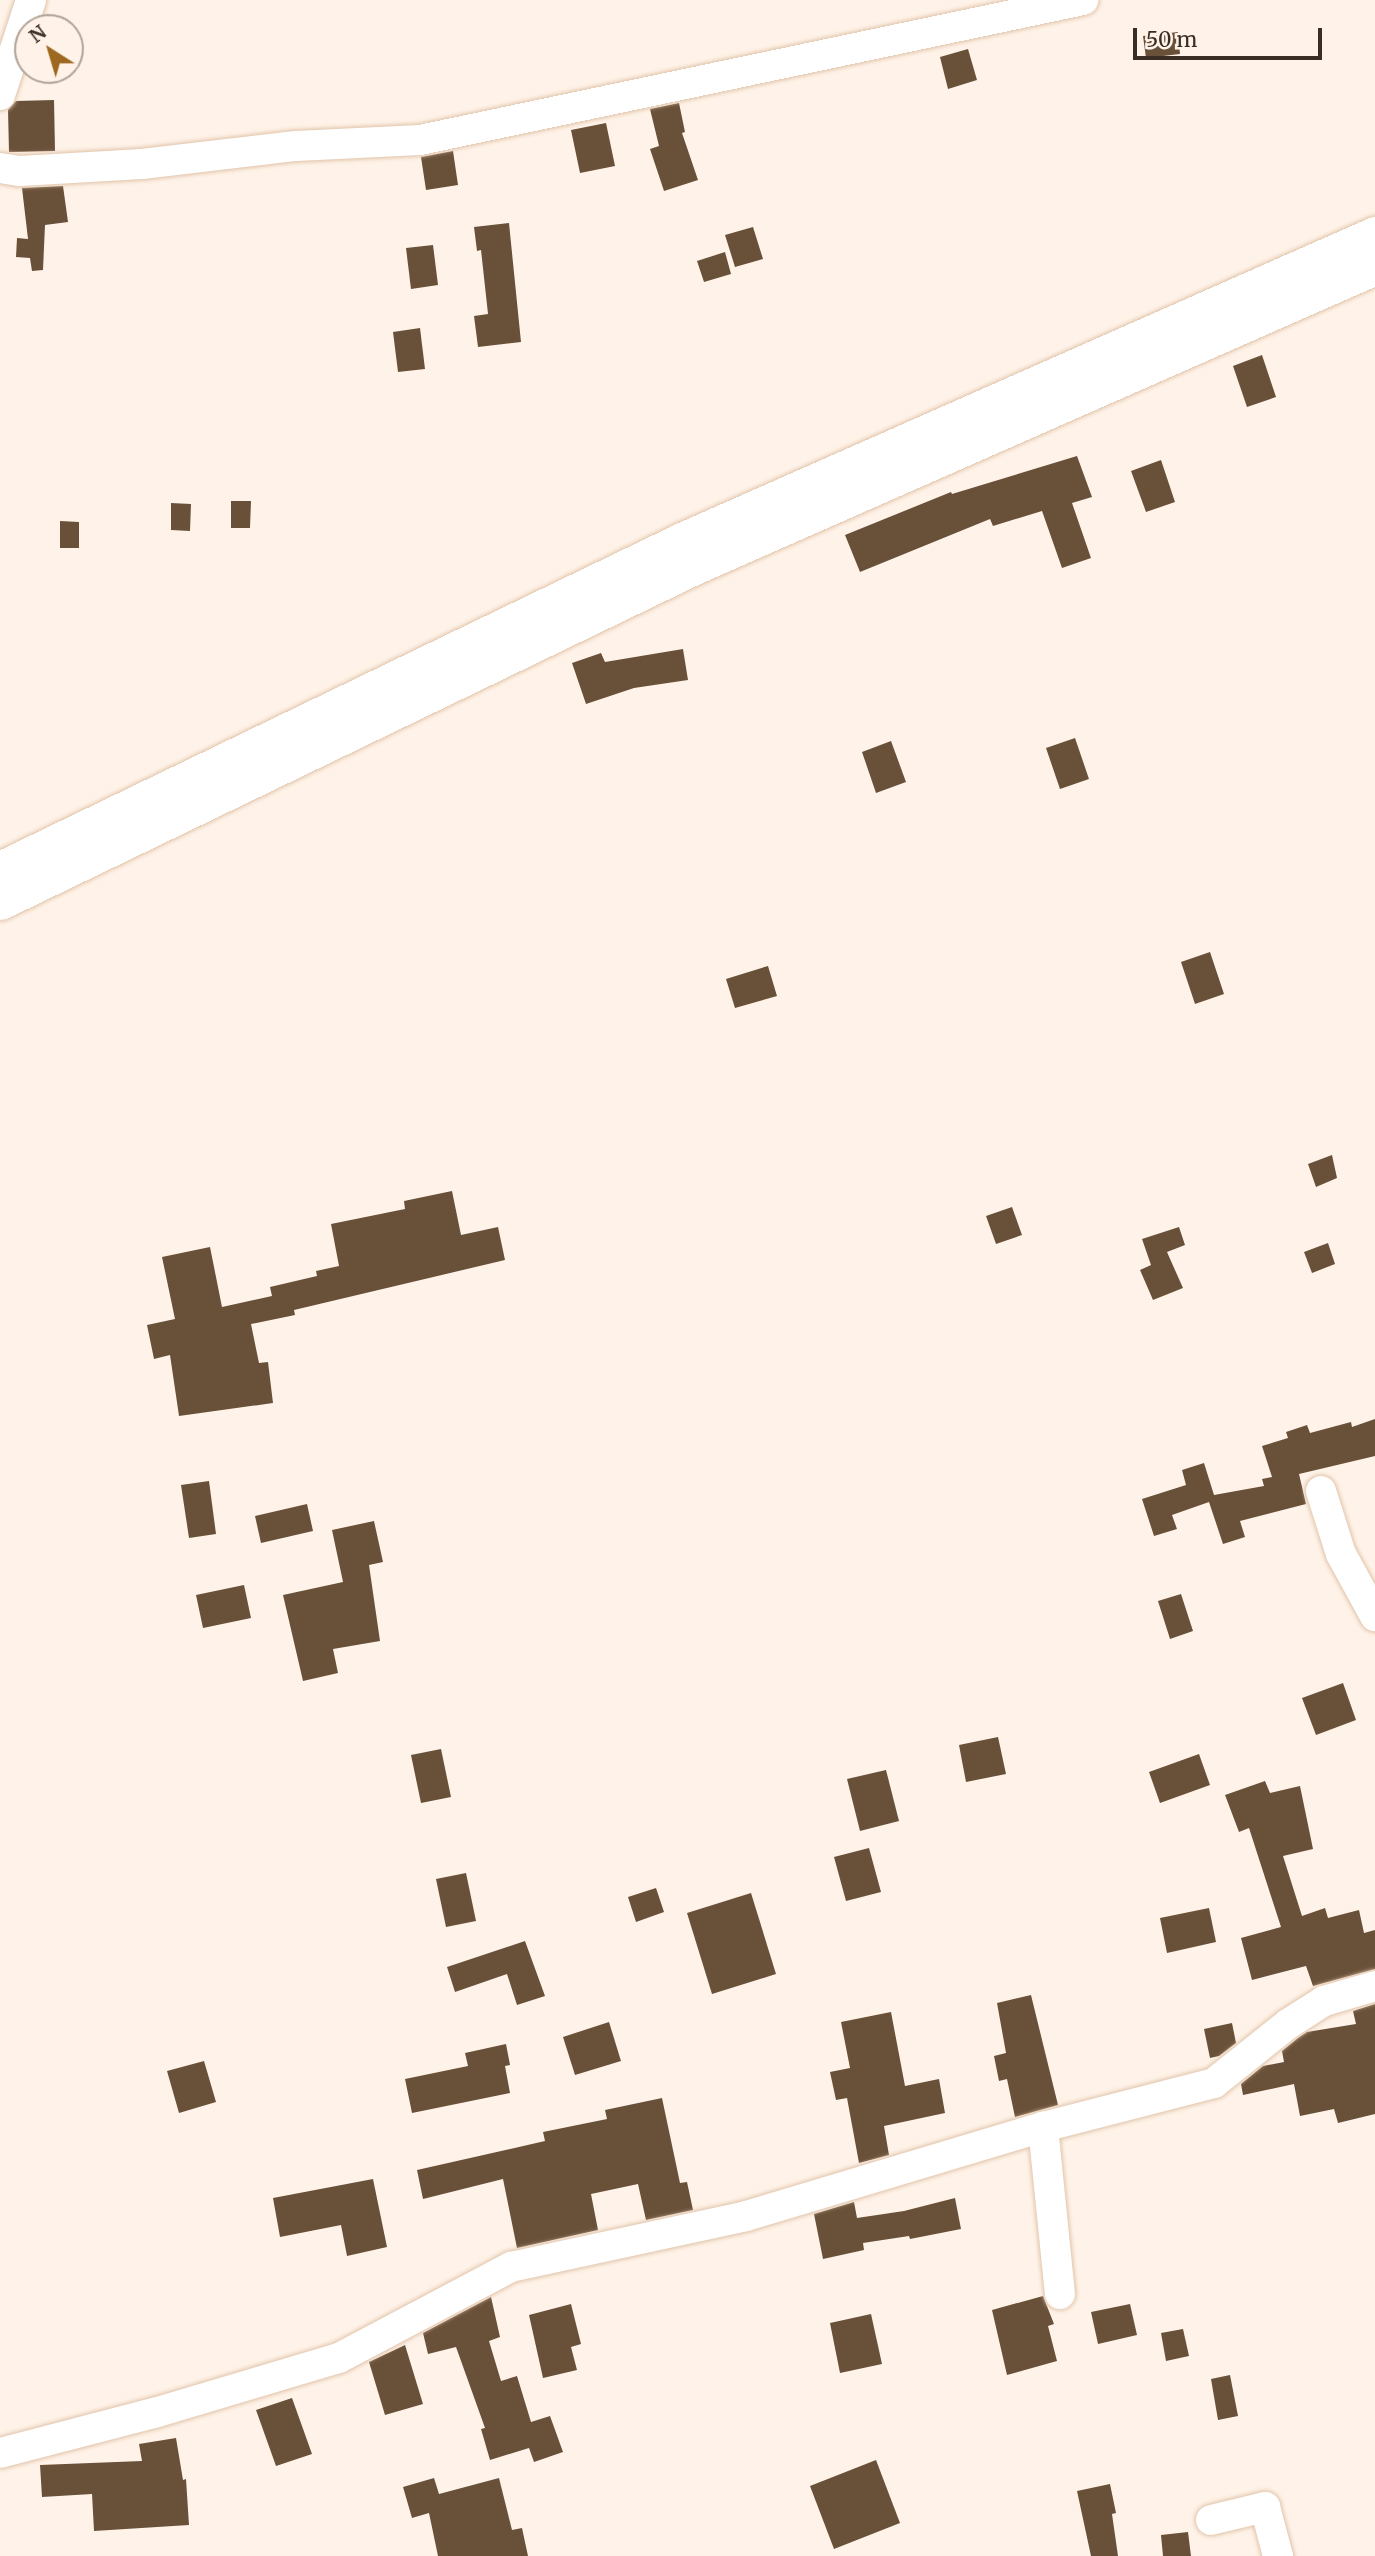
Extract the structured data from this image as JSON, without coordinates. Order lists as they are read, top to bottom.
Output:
{
  "scale_bar": "50 m",
  "north": "top left"
}
